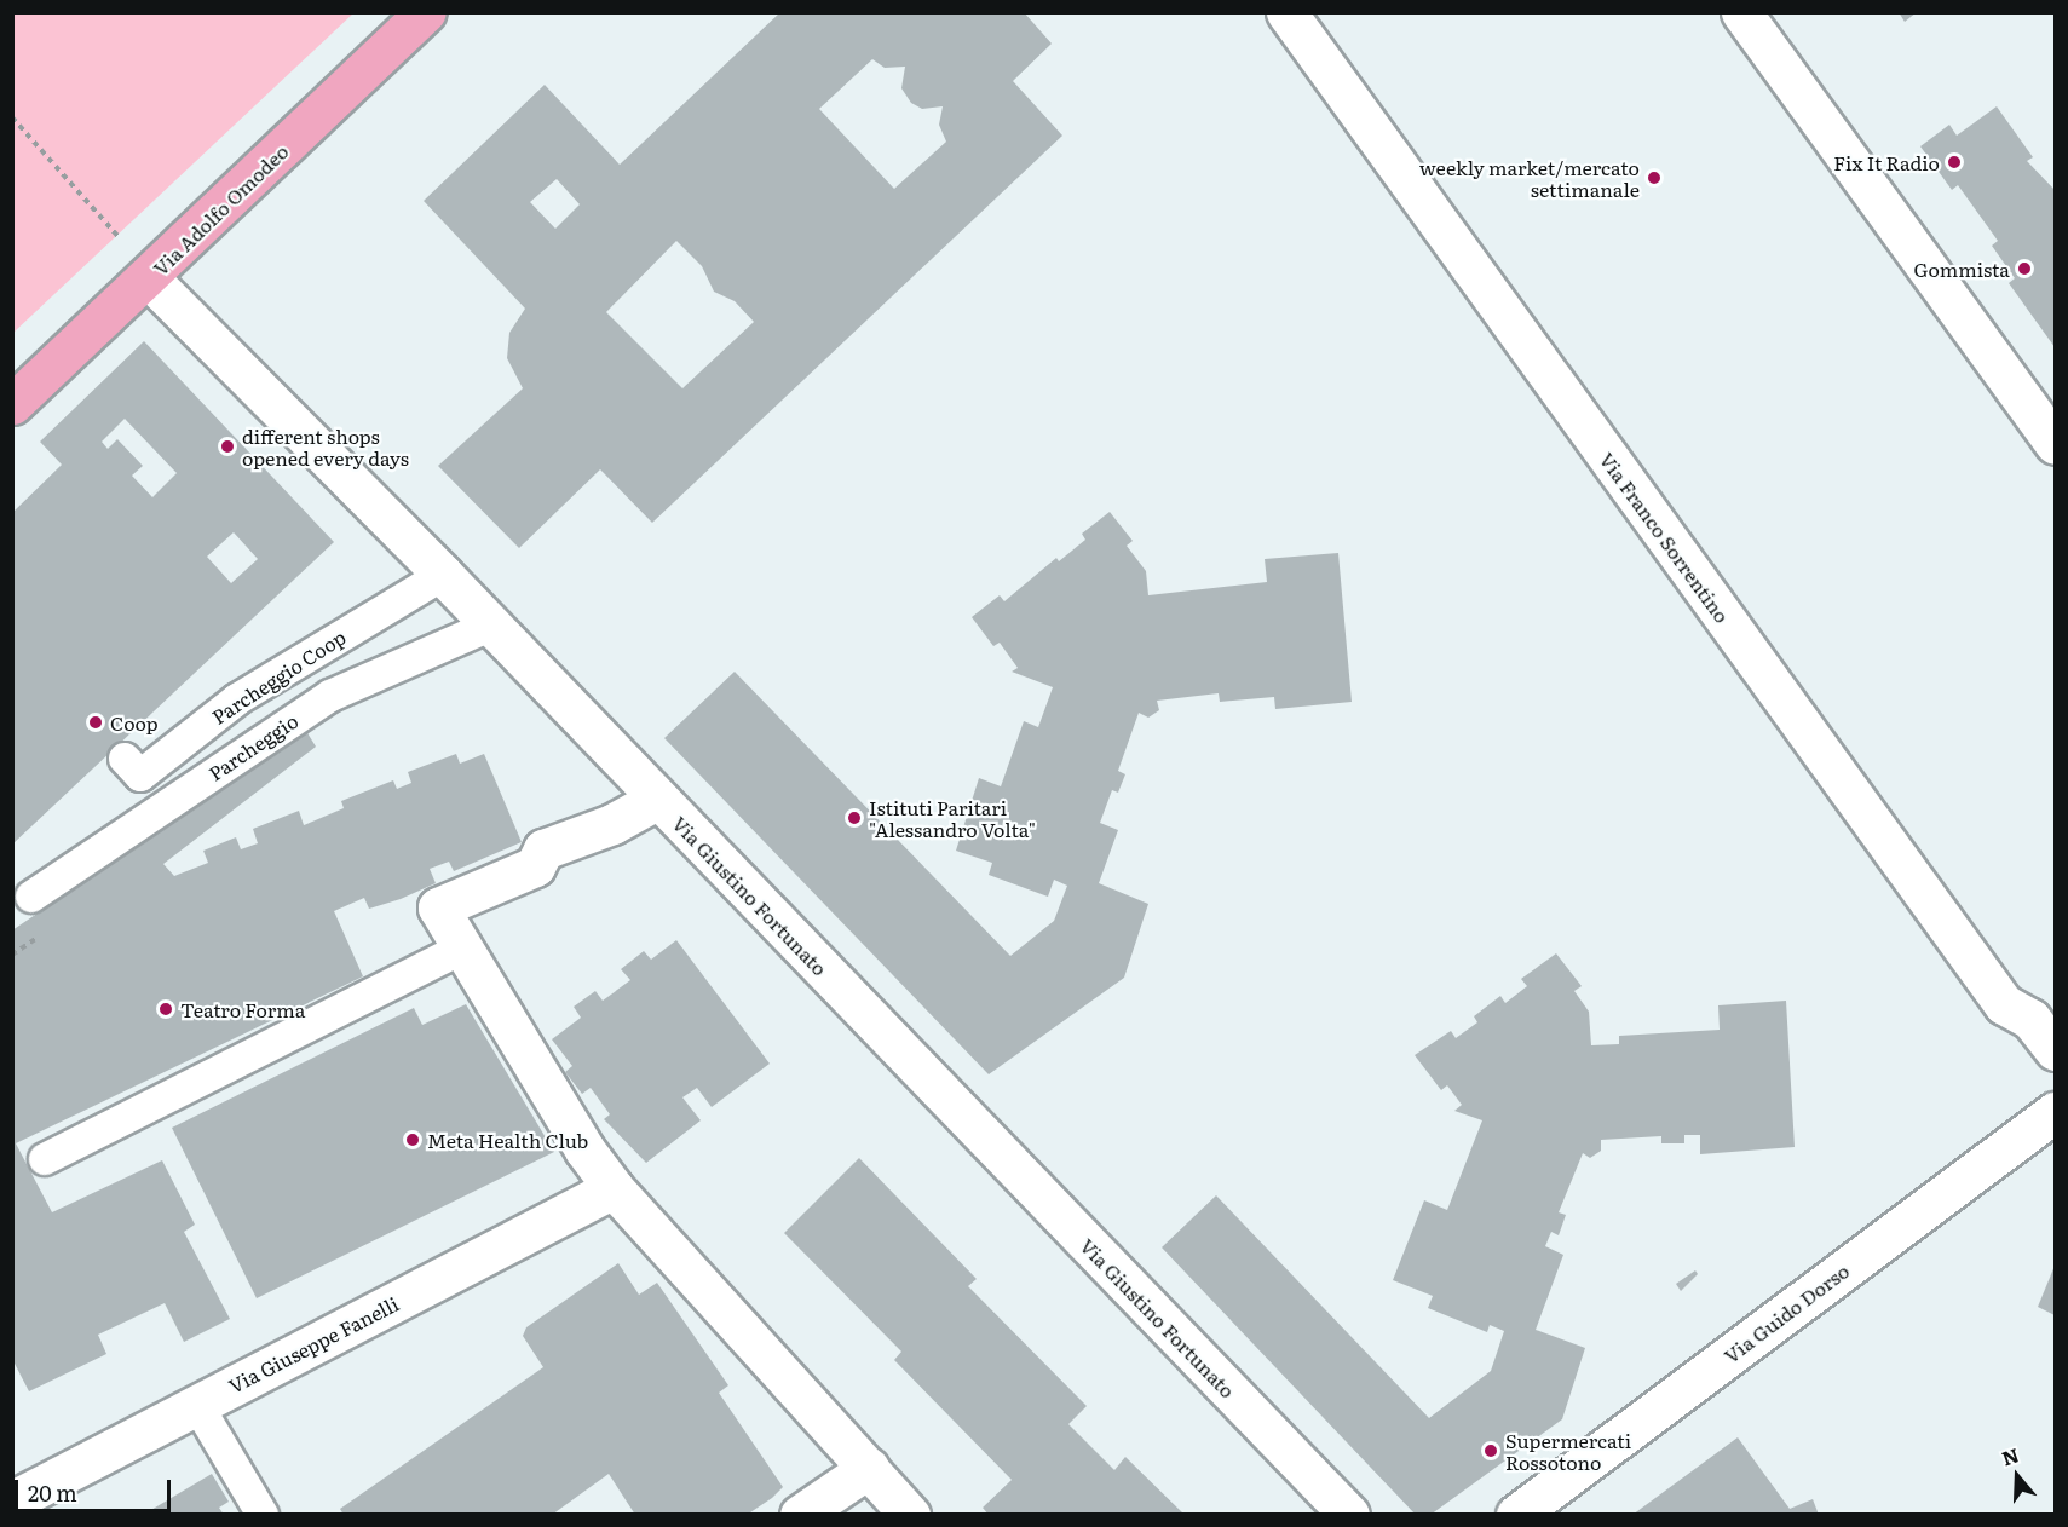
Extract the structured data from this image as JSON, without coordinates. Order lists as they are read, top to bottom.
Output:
{
  "streets": {
    "main road": ["Via Adolfo Omodeo"],
    "street": [
      "Via Franco Sorrentino",
      "Via Giustino Fortunato",
      "Via Guido Dorso",
      "Via Giuseppe Fanelli"
    ],
    "lane": ["Parcheggio Coop", "Parcheggio"]
  },
  "crossings": [
    ["Via Adolfo Omodeo", "Via Giustino Fortunato"],
    ["Parcheggio Coop", "Via Giustino Fortunato"],
    ["Parcheggio", "Via Giustino Fortunato"]
  ],
  "places": [
    "Fix It Radio",
    "weekly market/mercato settimanale",
    "Gommista",
    "different shops opened every days",
    "Coop",
    "Istituti Paritari \"Alessandro Volta\"",
    "Teatro Forma",
    "Meta Health Club",
    "Supermercati Rossotono"
  ],
  "scale_bar": "20 m",
  "north": "top"
}
